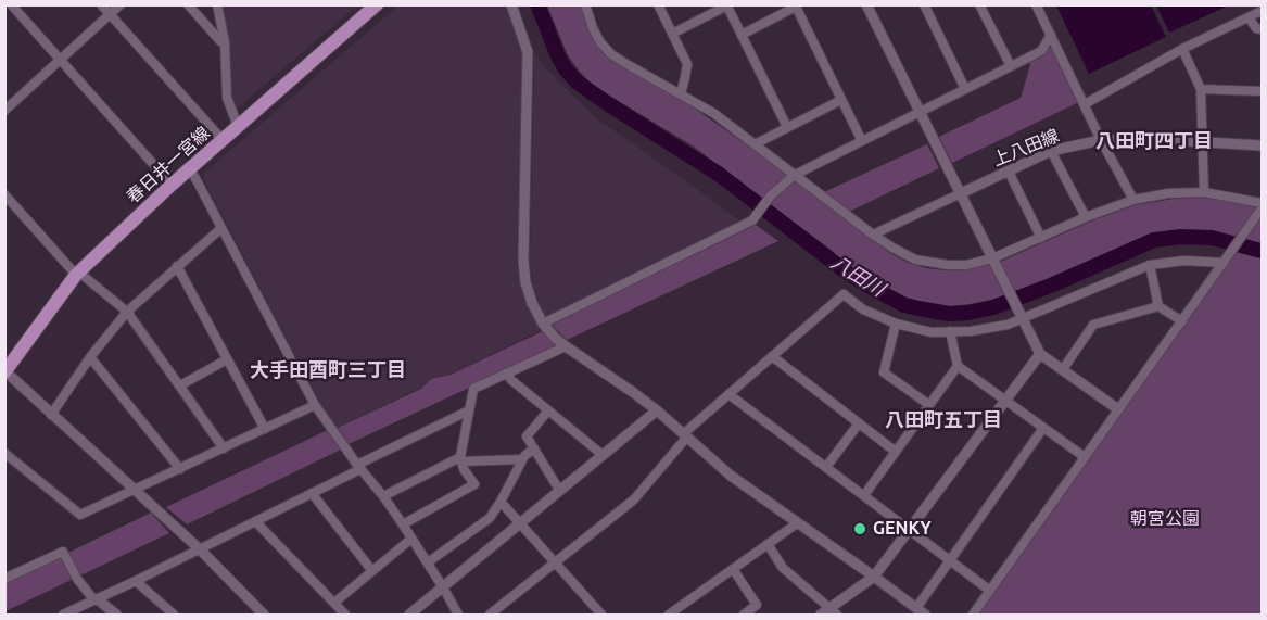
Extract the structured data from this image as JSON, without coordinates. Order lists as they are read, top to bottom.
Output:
{
  "streets": {
    "main road": ["春日井一宮線"],
    "street": ["上八田線"]
  },
  "districts": ["八田町四丁目", "大手田酉町三丁目", "八田町五丁目"],
  "water": ["八田川"],
  "parks": ["朝宮公園"],
  "places": ["GENKY"]
}
